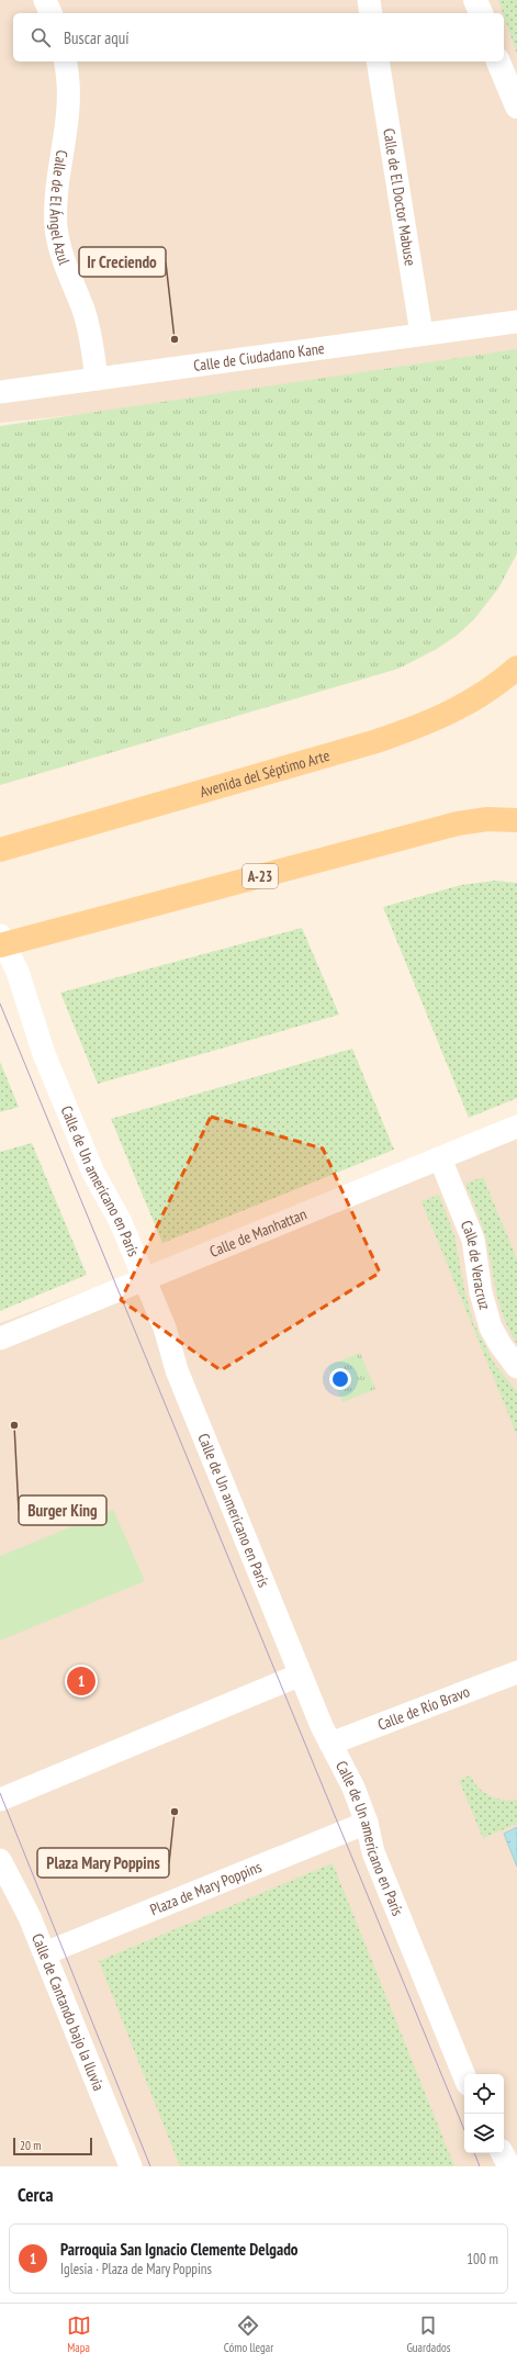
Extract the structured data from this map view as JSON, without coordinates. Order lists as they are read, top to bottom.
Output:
{
  "streets": {
    "main road": ["Avenida del Séptimo Arte", "A-23"],
    "street": [
      "Calle de El Doctor Mabuse",
      "Calle de El Ángel Azul",
      "Calle de Ciudadano Kane",
      "Calle de Un americano en París",
      "Calle de Manhattan",
      "Calle de Veracruz",
      "Calle de Río Bravo",
      "Plaza de Mary Poppins",
      "Calle de Cantando bajo la lluvia"
    ]
  },
  "crossings": [
    ["Calle de El Doctor Mabuse", "Calle de Ciudadano Kane"],
    ["Calle de El Ángel Azul", "Calle de Ciudadano Kane"],
    ["A-23", "Calle de Un americano en París"],
    ["Calle de Un americano en París", "Calle de Manhattan"],
    ["Calle de Un americano en París", "Calle de Río Bravo"],
    ["Calle de Un americano en París", "Plaza de Mary Poppins"],
    ["Calle de Manhattan", "Calle de Veracruz"],
    ["Plaza de Mary Poppins", "Calle de Cantando bajo la lluvia"]
  ],
  "places": ["Ir Creciendo", "Burger King", "Plaza Mary Poppins"],
  "scale_bar": "20 m",
  "page": {
    "search": "Buscar aquí",
    "pins": "1",
    "scale": "20 m",
    "heading": "Cerca",
    "list": [
      {
        "mark": "1",
        "name": "Parroquia San Ignacio Clemente Delgado",
        "note": "Iglesia · Plaza de Mary Poppins",
        "value": "100 m"
      }
    ],
    "nav": ["Mapa", "Cómo llegar", "Guardados"]
  }
}
